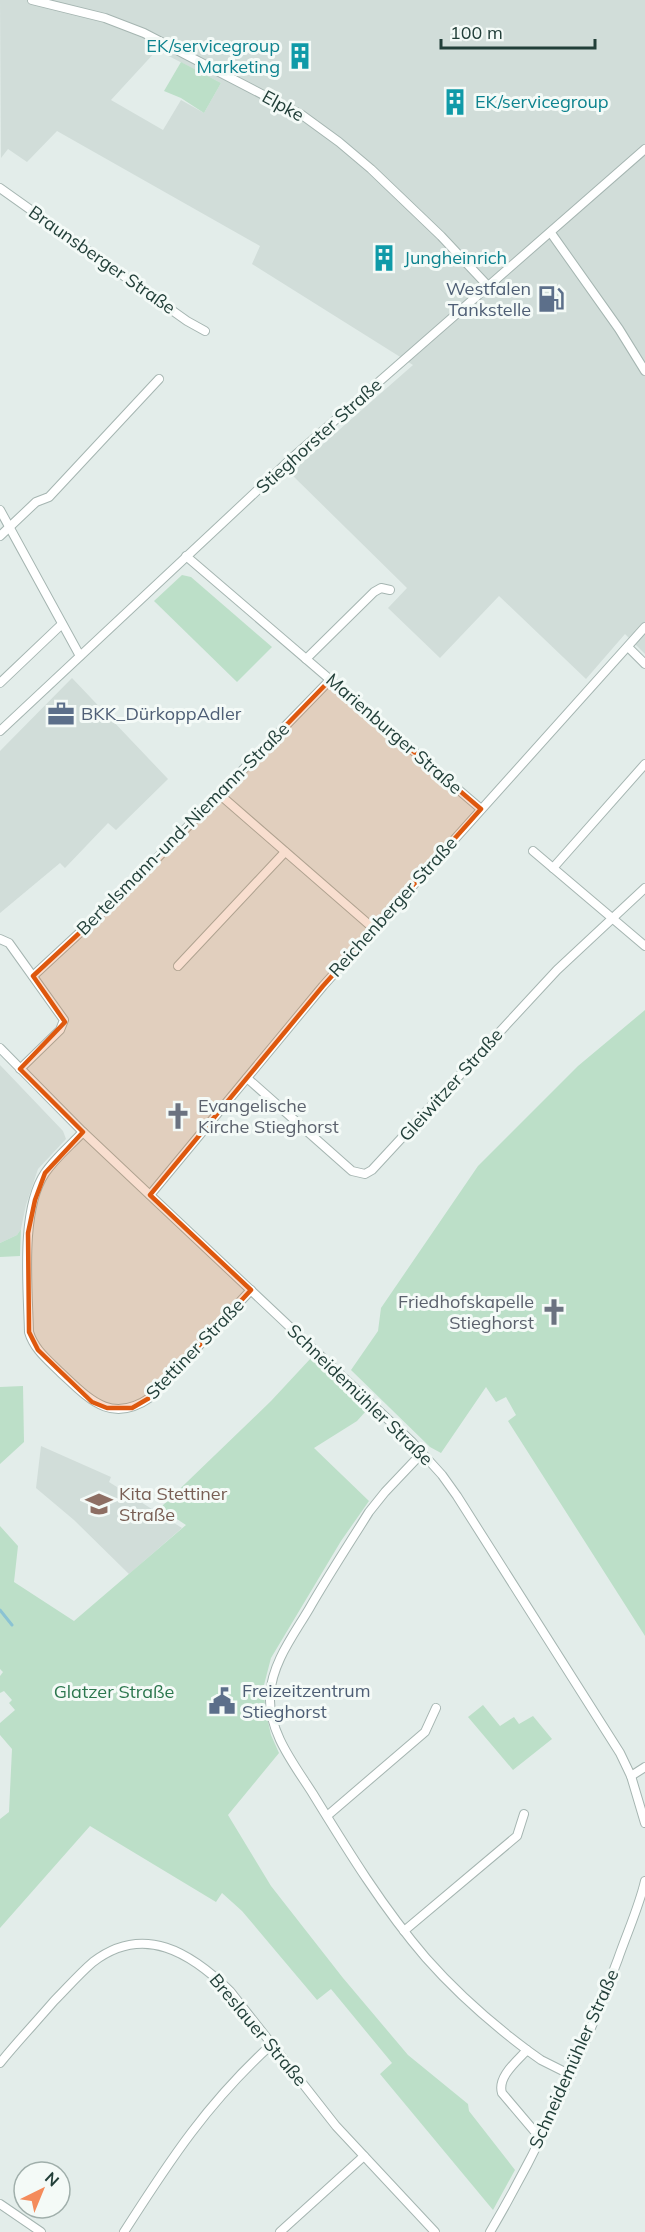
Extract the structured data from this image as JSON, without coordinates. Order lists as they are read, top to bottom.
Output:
{
  "streets": {
    "street": [
      "Elpke",
      "Braunsberger Straße",
      "Stieghorster Straße",
      "Marienburger Straße",
      "Bertelsmann-und-Niemann-Straße",
      "Reichenberger Straße",
      "Gleiwitzer Straße",
      "Stettiner Straße",
      "Schneidemühler Straße",
      "Breslauer Straße"
    ]
  },
  "crossings": [
    ["Elpke", "Stieghorster Straße"],
    ["Stieghorster Straße", "Marienburger Straße"],
    ["Marienburger Straße", "Bertelsmann-und-Niemann-Straße"],
    ["Marienburger Straße", "Reichenberger Straße"],
    ["Reichenberger Straße", "Gleiwitzer Straße"],
    ["Reichenberger Straße", "Schneidemühler Straße"],
    ["Stettiner Straße", "Schneidemühler Straße"]
  ],
  "parks": ["Glatzer Straße"],
  "places": {
    "building": ["EK/servicegroup Marketing", "EK/servicegroup", "Jungheinrich"],
    "fuel station": ["Westfalen Tankstelle"],
    "office": ["BKK_DürkoppAdler"],
    "church": ["Evangelische Kirche Stieghorst", "Friedhofskapelle Stieghorst"],
    "school or university": ["Kita Stettiner Straße"],
    "public building": ["Freizeitzentrum Stieghorst"]
  },
  "scale_bar": "100 m",
  "north": "top right"
}
